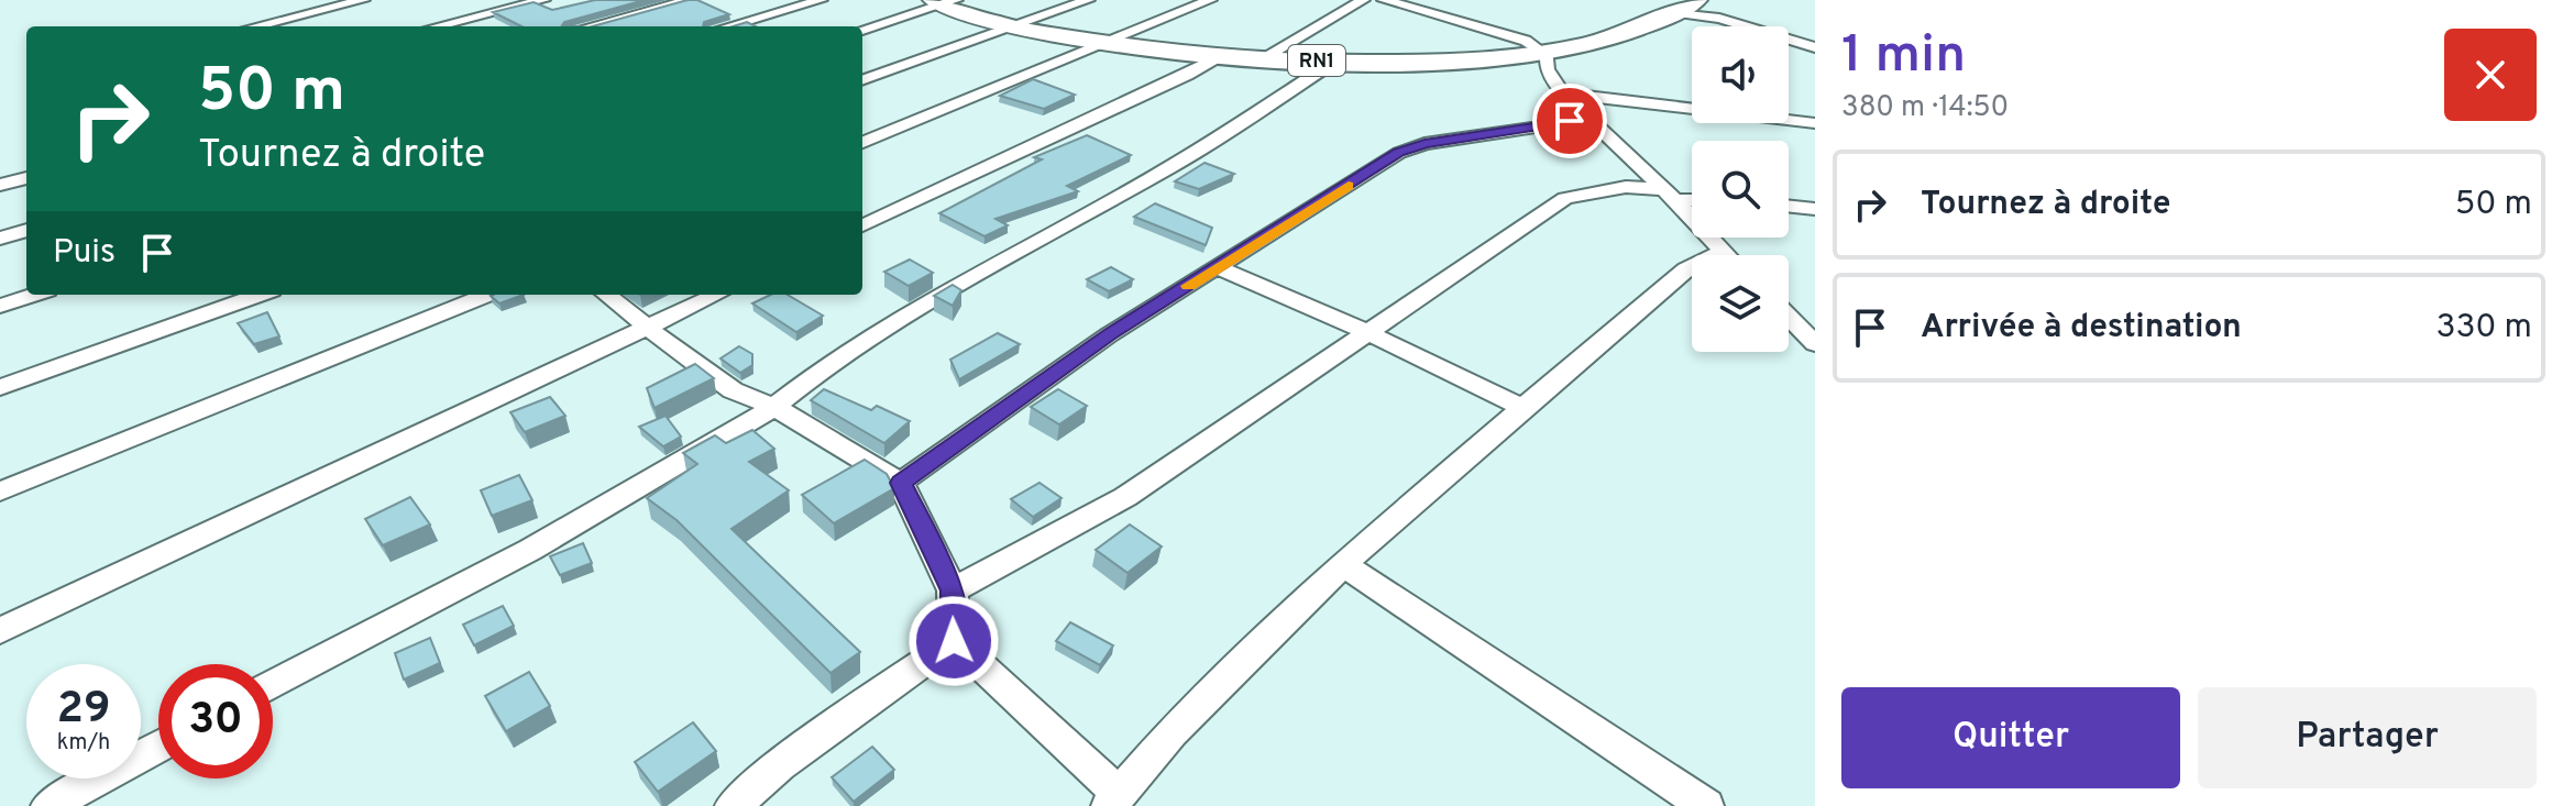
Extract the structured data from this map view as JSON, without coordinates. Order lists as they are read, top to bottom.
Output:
{
  "streets": {
    "highway": ["RN1"]
  },
  "page": {
    "heading": ["1 min", "380 m · 14:50"],
    "turn": ["50 m", "Tournez à droite"],
    "list": [
      {
        "name": "Tournez à droite",
        "value": "50 m"
      },
      {
        "name": "Arrivée à destination",
        "value": "330 m"
      }
    ],
    "then": "Puis",
    "speed": "29 km/h",
    "limit": "30",
    "buttons": ["Quitter", "Partager"]
  }
}
